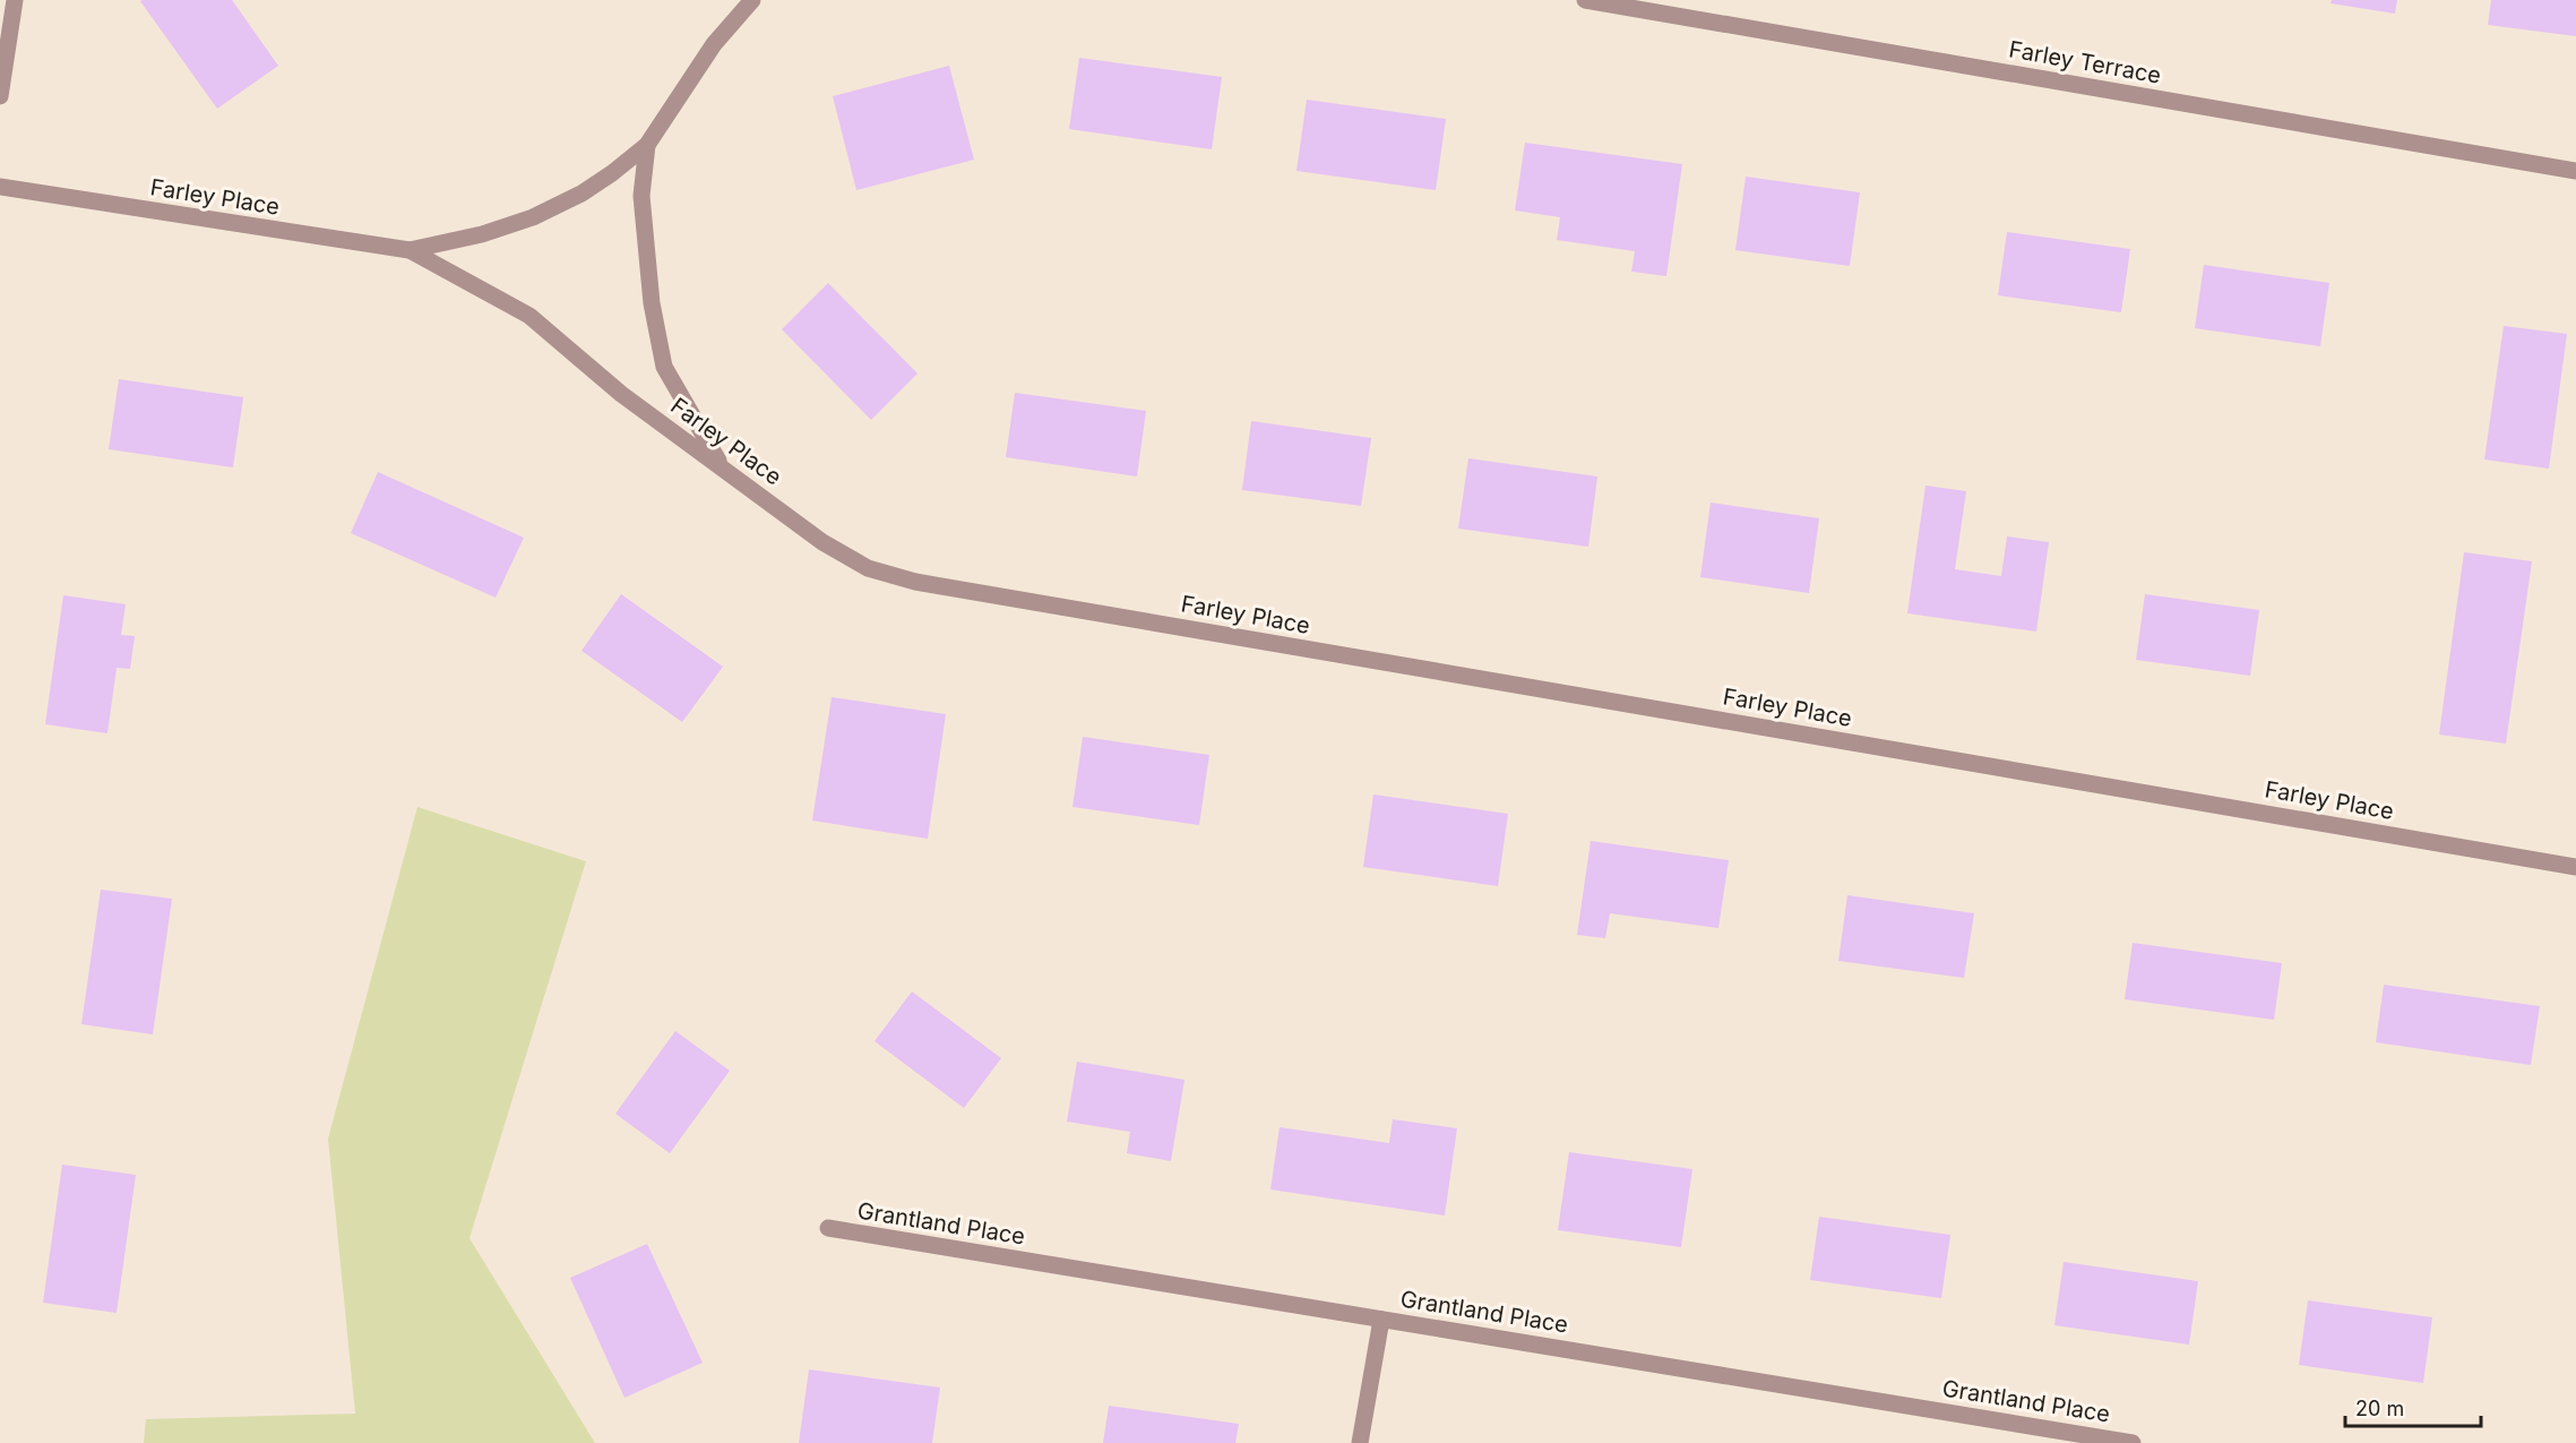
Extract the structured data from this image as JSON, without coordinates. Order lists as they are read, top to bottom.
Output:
{
  "streets": {
    "street": ["Farley Terrace", "Farley Place", "Grantland Place"]
  },
  "scale_bar": "20 m"
}
